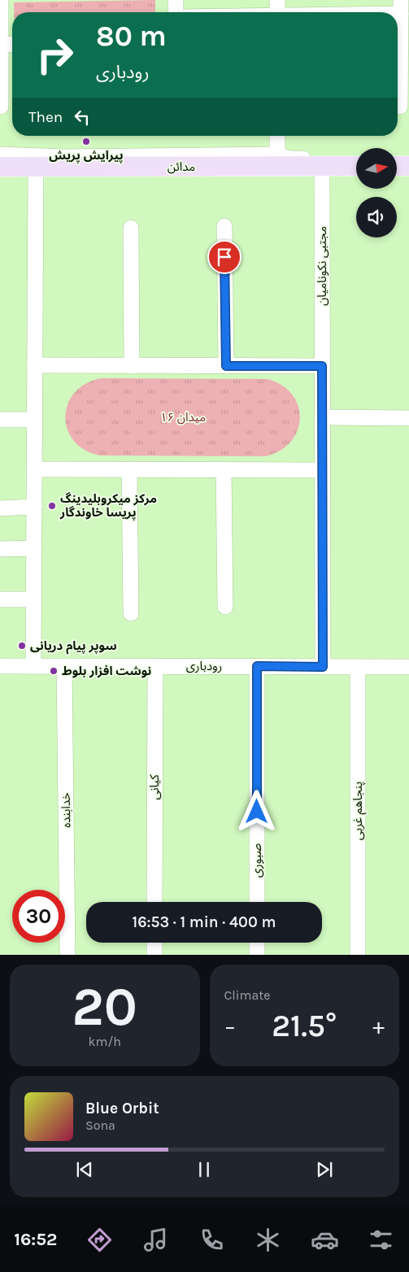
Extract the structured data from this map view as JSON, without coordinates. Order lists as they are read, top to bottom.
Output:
{
  "streets": {
    "main road": ["مدائن"],
    "street": [
      "مجتبی نکونامیان",
      "رودباری",
      "کیانی",
      "خدابنده",
      "پنجاهم غربی",
      "صبوری"
    ]
  },
  "crossings": [
    ["مدائن", "مجتبی نکونامیان"],
    ["رودباری", "کیانی"],
    ["رودباری", "خدابنده"],
    ["رودباری", "پنجاهم غربی"],
    ["رودباری", "صبوری"]
  ],
  "parks": ["میدان ۱۶"],
  "places": [
    "پیرایش پریش",
    "مرکز میکروبلیدینگ پریسا خاوندگار",
    "سوپر پیام دریانی",
    "نوشت افزار بلوط"
  ],
  "north": "right",
  "page": {
    "turn": ["80 m", "رودباری"],
    "then": "Then",
    "limit": "30",
    "trip": "16:53 · 1 min · 400 m",
    "tile": [
      ["20", "km/h"],
      "Climate"
    ],
    "heat": ["−", "21.5°", "+"],
    "song": ["Blue Orbit", "Sona"],
    "tabs": "16:52"
  }
}
